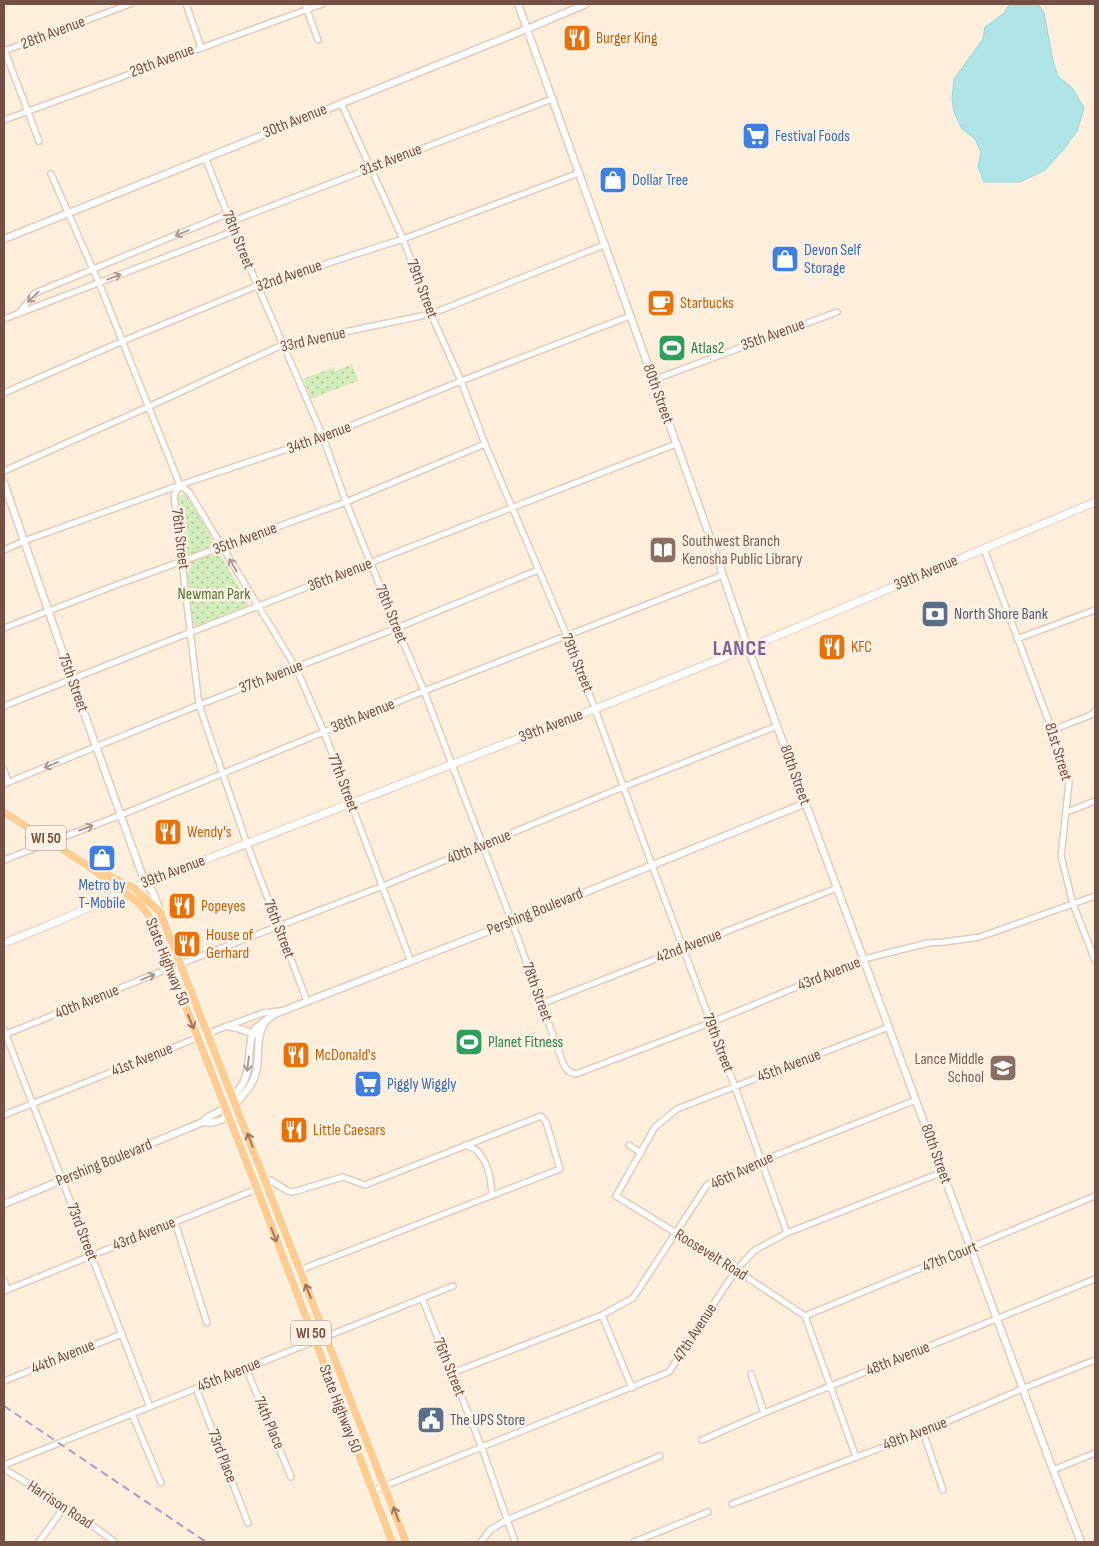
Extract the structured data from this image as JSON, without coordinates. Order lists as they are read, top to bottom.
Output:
{
  "streets": {
    "main road": ["39th Avenue", "WI 50", "State Highway 50"],
    "street": [
      "28th Avenue",
      "29th Avenue",
      "30th Avenue",
      "31st Avenue",
      "78th Street",
      "32nd Avenue",
      "79th Street",
      "35th Avenue",
      "33rd Avenue",
      "80th Street",
      "34th Avenue",
      "76th Street",
      "36th Avenue",
      "37th Avenue",
      "75th Street",
      "38th Avenue",
      "81st Street",
      "77th Street",
      "40th Avenue",
      "Pershing Boulevard",
      "42nd Avenue",
      "43rd Avenue",
      "41st Avenue",
      "45th Avenue",
      "46th Avenue",
      "73rd Street",
      "Roosevelt Road",
      "47th Court",
      "47th Avenue",
      "44th Avenue",
      "48th Avenue",
      "74th Place",
      "49th Avenue",
      "73rd Place",
      "Harrison Road"
    ]
  },
  "crossings": [
    ["30th Avenue", "78th Street"],
    ["30th Avenue", "79th Street"],
    ["30th Avenue", "80th Street"],
    ["30th Avenue", "76th Street"],
    ["31st Avenue", "78th Street"],
    ["31st Avenue", "79th Street"],
    ["31st Avenue", "80th Street"],
    ["78th Street", "32nd Avenue"],
    ["78th Street", "35th Avenue"],
    ["78th Street", "33rd Avenue"],
    ["78th Street", "34th Avenue"],
    ["78th Street", "39th Avenue"],
    ["78th Street", "36th Avenue"],
    ["78th Street", "37th Avenue"],
    ["78th Street", "38th Avenue"],
    ["78th Street", "40th Avenue"],
    ["78th Street", "Pershing Boulevard"],
    ["78th Street", "42nd Avenue"],
    ["78th Street", "43rd Avenue"],
    ["32nd Avenue", "79th Street"],
    ["32nd Avenue", "80th Street"],
    ["32nd Avenue", "76th Street"],
    ["79th Street", "35th Avenue"],
    ["79th Street", "33rd Avenue"],
    ["79th Street", "34th Avenue"],
    ["79th Street", "39th Avenue"],
    ["79th Street", "36th Avenue"],
    ["79th Street", "37th Avenue"],
    ["79th Street", "38th Avenue"],
    ["79th Street", "40th Avenue"],
    ["79th Street", "Pershing Boulevard"],
    ["79th Street", "42nd Avenue"],
    ["79th Street", "43rd Avenue"],
    ["79th Street", "45th Avenue"],
    ["79th Street", "46th Avenue"],
    ["79th Street", "47th Avenue"],
    ["35th Avenue", "80th Street"],
    ["35th Avenue", "76th Street"],
    ["35th Avenue", "75th Street"],
    ["35th Avenue", "77th Street"],
    ["33rd Avenue", "80th Street"],
    ["33rd Avenue", "76th Street"],
    ["80th Street", "34th Avenue"],
    ["80th Street", "39th Avenue"],
    ["80th Street", "36th Avenue"],
    ["80th Street", "38th Avenue"],
    ["80th Street", "40th Avenue"],
    ["80th Street", "Pershing Boulevard"],
    ["80th Street", "42nd Avenue"],
    ["80th Street", "43rd Avenue"],
    ["80th Street", "45th Avenue"],
    ["80th Street", "46th Avenue"],
    ["80th Street", "47th Court"],
    ["80th Street", "47th Avenue"],
    ["80th Street", "48th Avenue"],
    ["80th Street", "49th Avenue"],
    ["34th Avenue", "76th Street"],
    ["34th Avenue", "75th Street"],
    ["34th Avenue", "77th Street"],
    ["76th Street", "39th Avenue"],
    ["76th Street", "36th Avenue"],
    ["76th Street", "37th Avenue"],
    ["76th Street", "38th Avenue"],
    ["76th Street", "77th Street"],
    ["76th Street", "40th Avenue"],
    ["76th Street", "Pershing Boulevard"],
    ["76th Street", "45th Avenue"],
    ["76th Street", "46th Avenue"],
    ["76th Street", "47th Avenue"],
    ["39th Avenue", "75th Street"],
    ["39th Avenue", "81st Street"],
    ["39th Avenue", "77th Street"],
    ["39th Avenue", "State Highway 50"],
    ["36th Avenue", "75th Street"],
    ["36th Avenue", "77th Street"],
    ["37th Avenue", "75th Street"],
    ["37th Avenue", "77th Street"],
    ["75th Street", "38th Avenue"],
    ["75th Street", "State Highway 50"],
    ["38th Avenue", "77th Street"],
    ["38th Avenue", "WI 50"],
    ["81st Street", "43rd Avenue"],
    ["77th Street", "40th Avenue"],
    ["77th Street", "Pershing Boulevard"],
    ["WI 50", "State Highway 50"],
    ["40th Avenue", "State Highway 50"],
    ["40th Avenue", "73rd Street"],
    ["Pershing Boulevard", "State Highway 50"],
    ["Pershing Boulevard", "41st Avenue"],
    ["Pershing Boulevard", "73rd Street"],
    ["State Highway 50", "43rd Avenue"],
    ["State Highway 50", "41st Avenue"],
    ["State Highway 50", "45th Avenue"],
    ["State Highway 50", "47th Avenue"],
    ["43rd Avenue", "73rd Street"],
    ["41st Avenue", "73rd Street"],
    ["45th Avenue", "73rd Street"],
    ["45th Avenue", "Roosevelt Road"],
    ["45th Avenue", "74th Place"],
    ["45th Avenue", "73rd Place"],
    ["46th Avenue", "Roosevelt Road"],
    ["73rd Street", "44th Avenue"],
    ["Roosevelt Road", "47th Court"],
    ["Roosevelt Road", "47th Avenue"]
  ],
  "districts": ["LANCE"],
  "parks": ["Newman Park"],
  "places": {
    "restaurant": [
      "Burger King",
      "KFC",
      "Wendy's",
      "Popeyes",
      "House of Gerhard",
      "McDonald's",
      "Little Caesars"
    ],
    "supermarket": ["Festival Foods", "Piggly Wiggly"],
    "shop": ["Dollar Tree", "Devon Self Storage", "Metro by T-Mobile"],
    "cafe": ["Starbucks"],
    "sports": ["Atlas2", "Planet Fitness"],
    "library": ["Southwest Branch Kenosha Public Library"],
    "bank": ["North Shore Bank"],
    "school or university": ["Lance Middle School"],
    "public building": ["The UPS Store"]
  }
}
